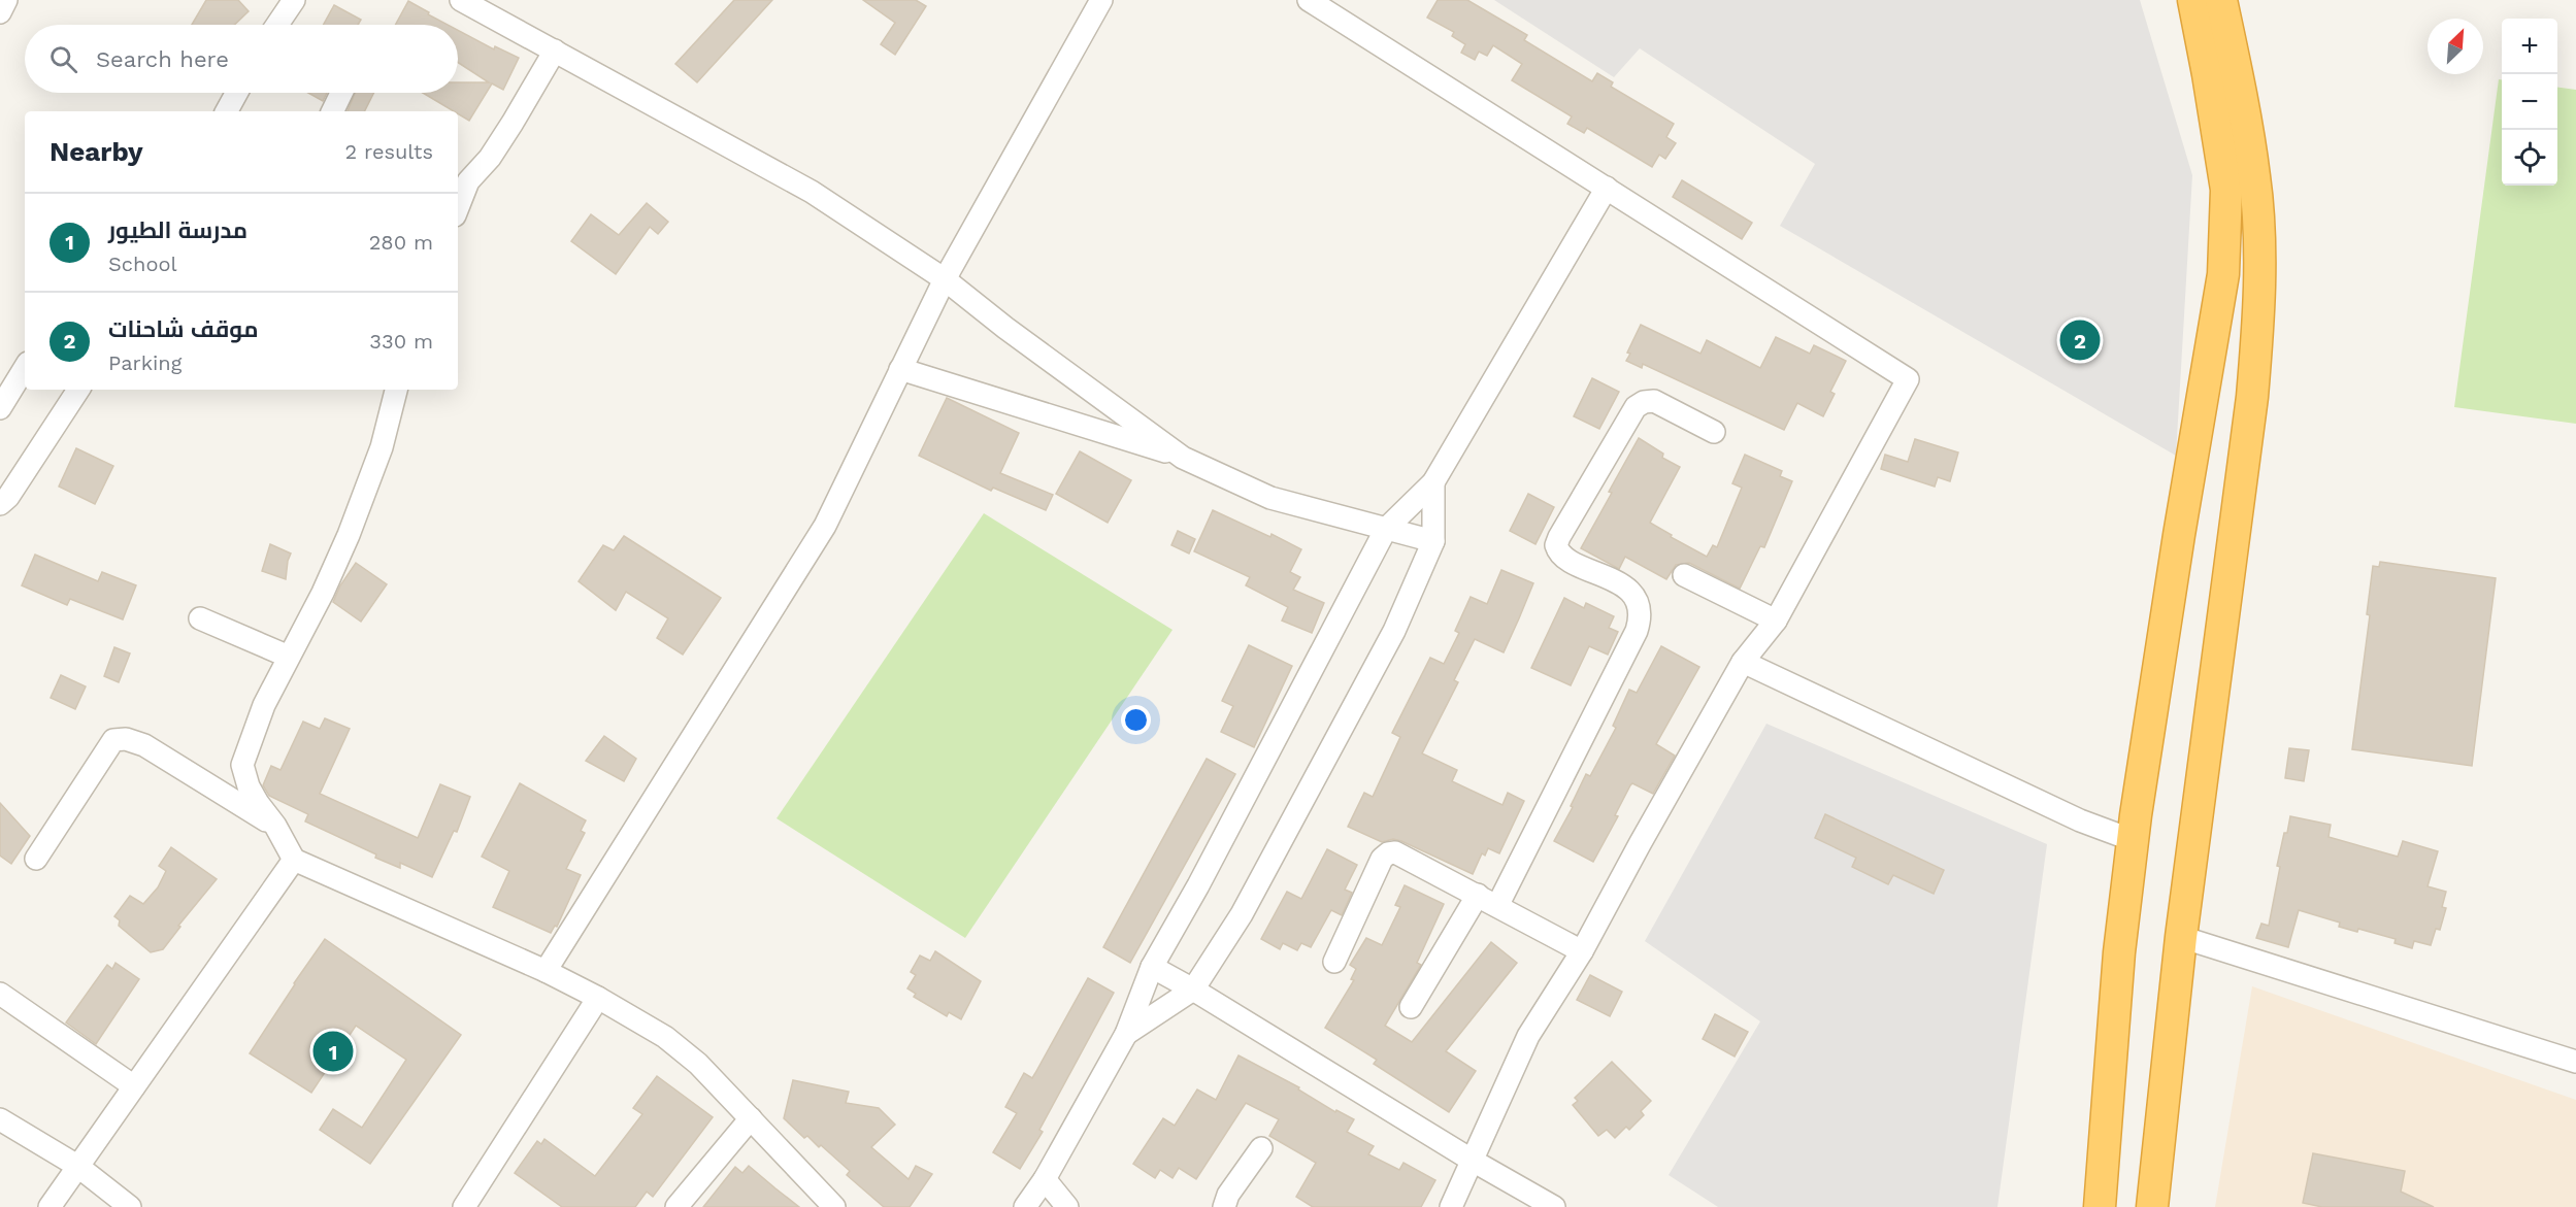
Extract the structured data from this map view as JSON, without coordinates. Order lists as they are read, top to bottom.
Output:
{
  "north": "top right",
  "page": {
    "map_buttons": ["+", "−"],
    "search": "Search here",
    "heading": ["Nearby", "2 results"],
    "list": [
      {
        "mark": "1",
        "name": "مدرسة الطيور",
        "note": "School",
        "value": "280 m"
      },
      {
        "mark": "2",
        "name": "موقف شاحنات",
        "note": "Parking",
        "value": "330 m"
      }
    ],
    "pins": ["2", "1"]
  }
}
